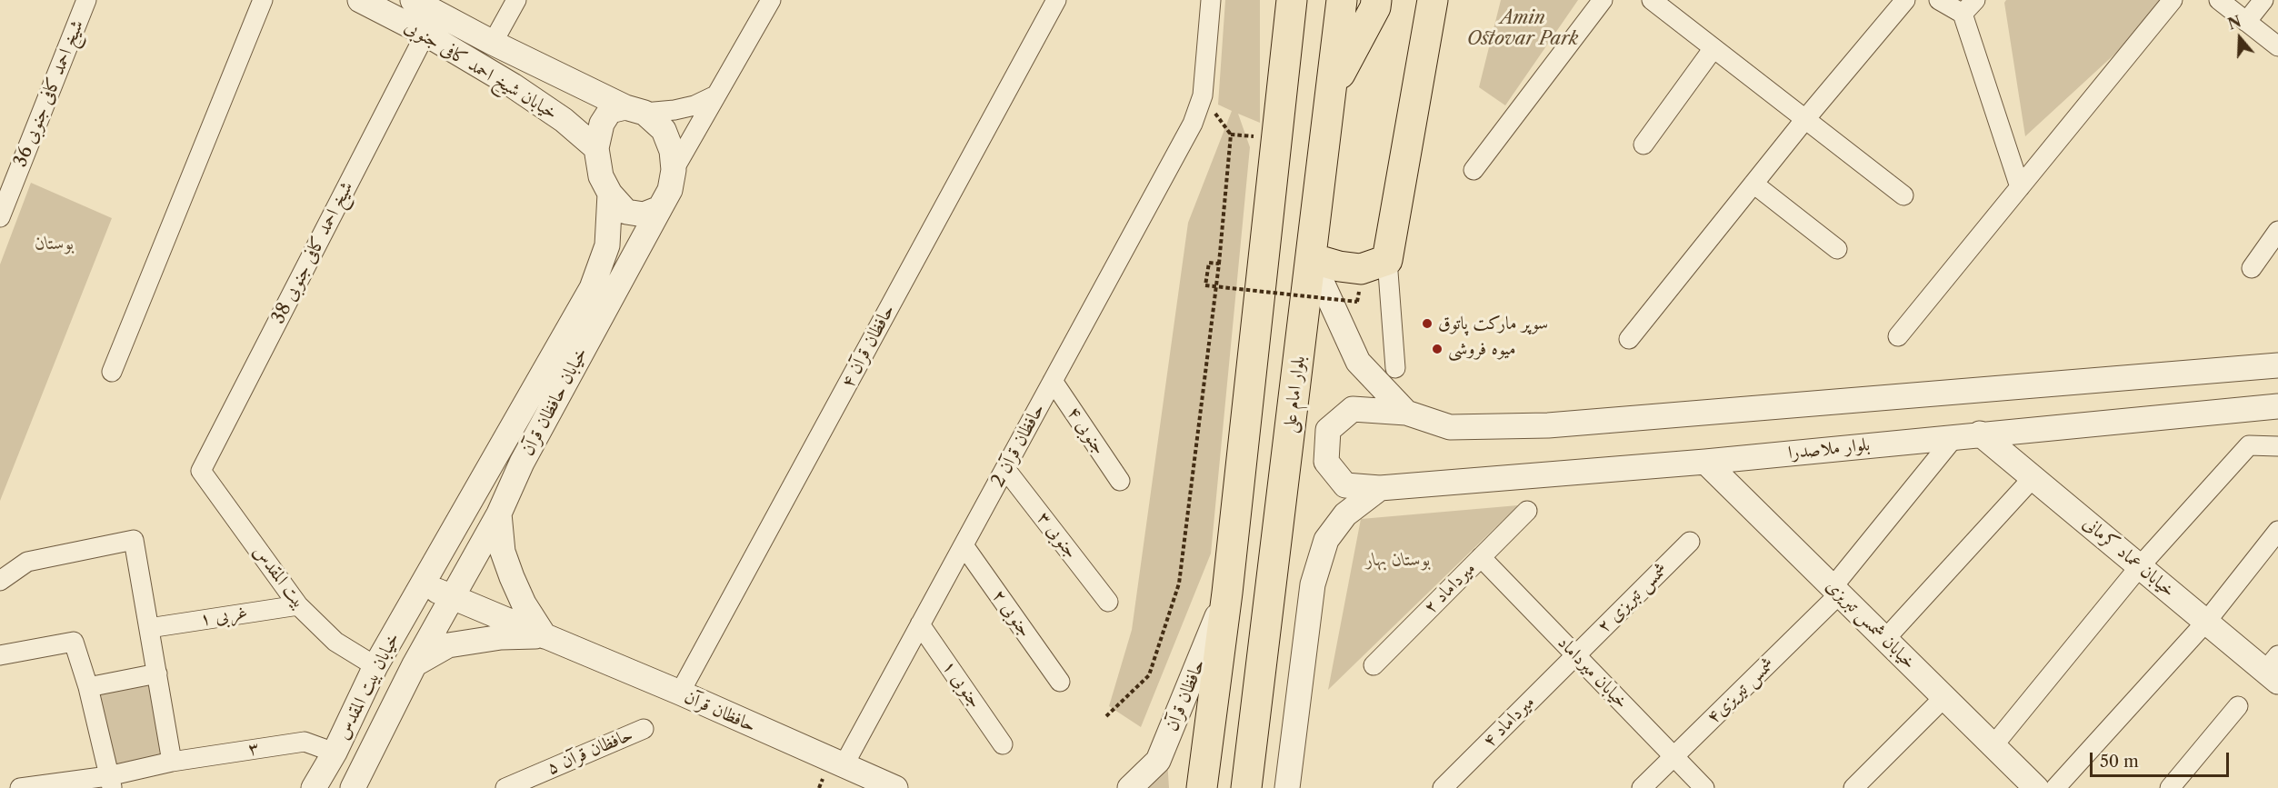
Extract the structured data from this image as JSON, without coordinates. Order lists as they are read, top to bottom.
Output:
{
  "streets": {
    "highway": ["بلوار امام علی"],
    "street": [
      "خیابان شیخ احمد کافی جنوبی",
      "شیخ احمد کافی جنوبی 36",
      "شیخ احمد کافی جنوبی 38",
      "حافظان قرآن ۴",
      "خیابان حافظان قرآن",
      "جنوبی ۴",
      "حافظان قرآن 2",
      "بلوار ملاصدرا",
      "جنوبی ۳",
      "خیابان عماد کرمانی",
      "بیت المقدس",
      "میرداماد ۲",
      "شمس تبریزی ۲",
      "جنوبی ۲",
      "۱ غربی",
      "خیابان شمس تبریزی",
      "خیابان میرداماد",
      "جنوبی ۱",
      "خیابان بیت المقدس",
      "شمس تیریزی۴",
      "حافظان قرآن",
      "میرداماد ۴",
      "۳",
      "حافظان قرآن ۵"
    ]
  },
  "crossings": [
    ["خیابان شیخ احمد کافی جنوبی", "شیخ احمد کافی جنوبی 38"],
    ["خیابان شیخ احمد کافی جنوبی", "خیابان حافظان قرآن"],
    ["شیخ احمد کافی جنوبی 38", "بیت المقدس"],
    ["حافظان قرآن ۴", "حافظان قرآن"],
    ["خیابان حافظان قرآن", "خیابان بیت المقدس"],
    ["خیابان حافظان قرآن", "حافظان قرآن"],
    ["جنوبی ۴", "حافظان قرآن 2"],
    ["حافظان قرآن 2", "جنوبی ۳"],
    ["حافظان قرآن 2", "جنوبی ۲"],
    ["حافظان قرآن 2", "جنوبی ۱"],
    ["حافظان قرآن 2", "حافظان قرآن"],
    ["بلوار ملاصدرا", "خیابان عماد کرمانی"],
    ["بلوار ملاصدرا", "خیابان شمس تبریزی"],
    ["بلوار ملاصدرا", "شمس تیریزی۴"],
    ["بیت المقدس", "۱ غربی"],
    ["بیت المقدس", "خیابان بیت المقدس"],
    ["میرداماد ۲", "خیابان میرداماد"],
    ["شمس تبریزی ۲", "خیابان میرداماد"],
    ["شمس تبریزی ۲", "میرداماد ۴"],
    ["خیابان شمس تبریزی", "شمس تیریزی۴"],
    ["خیابان میرداماد", "شمس تیریزی۴"],
    ["خیابان میرداماد", "میرداماد ۴"],
    ["خیابان بیت المقدس", "حافظان قرآن"],
    ["خیابان بیت المقدس", "۳"]
  ],
  "parks": ["Amin Ostovar Park", "بوستان", "بوستان بهار"],
  "places": ["سوپر مارکت پاتوق", "میوه فروشی"],
  "scale_bar": "50 m",
  "north": "top"
}
